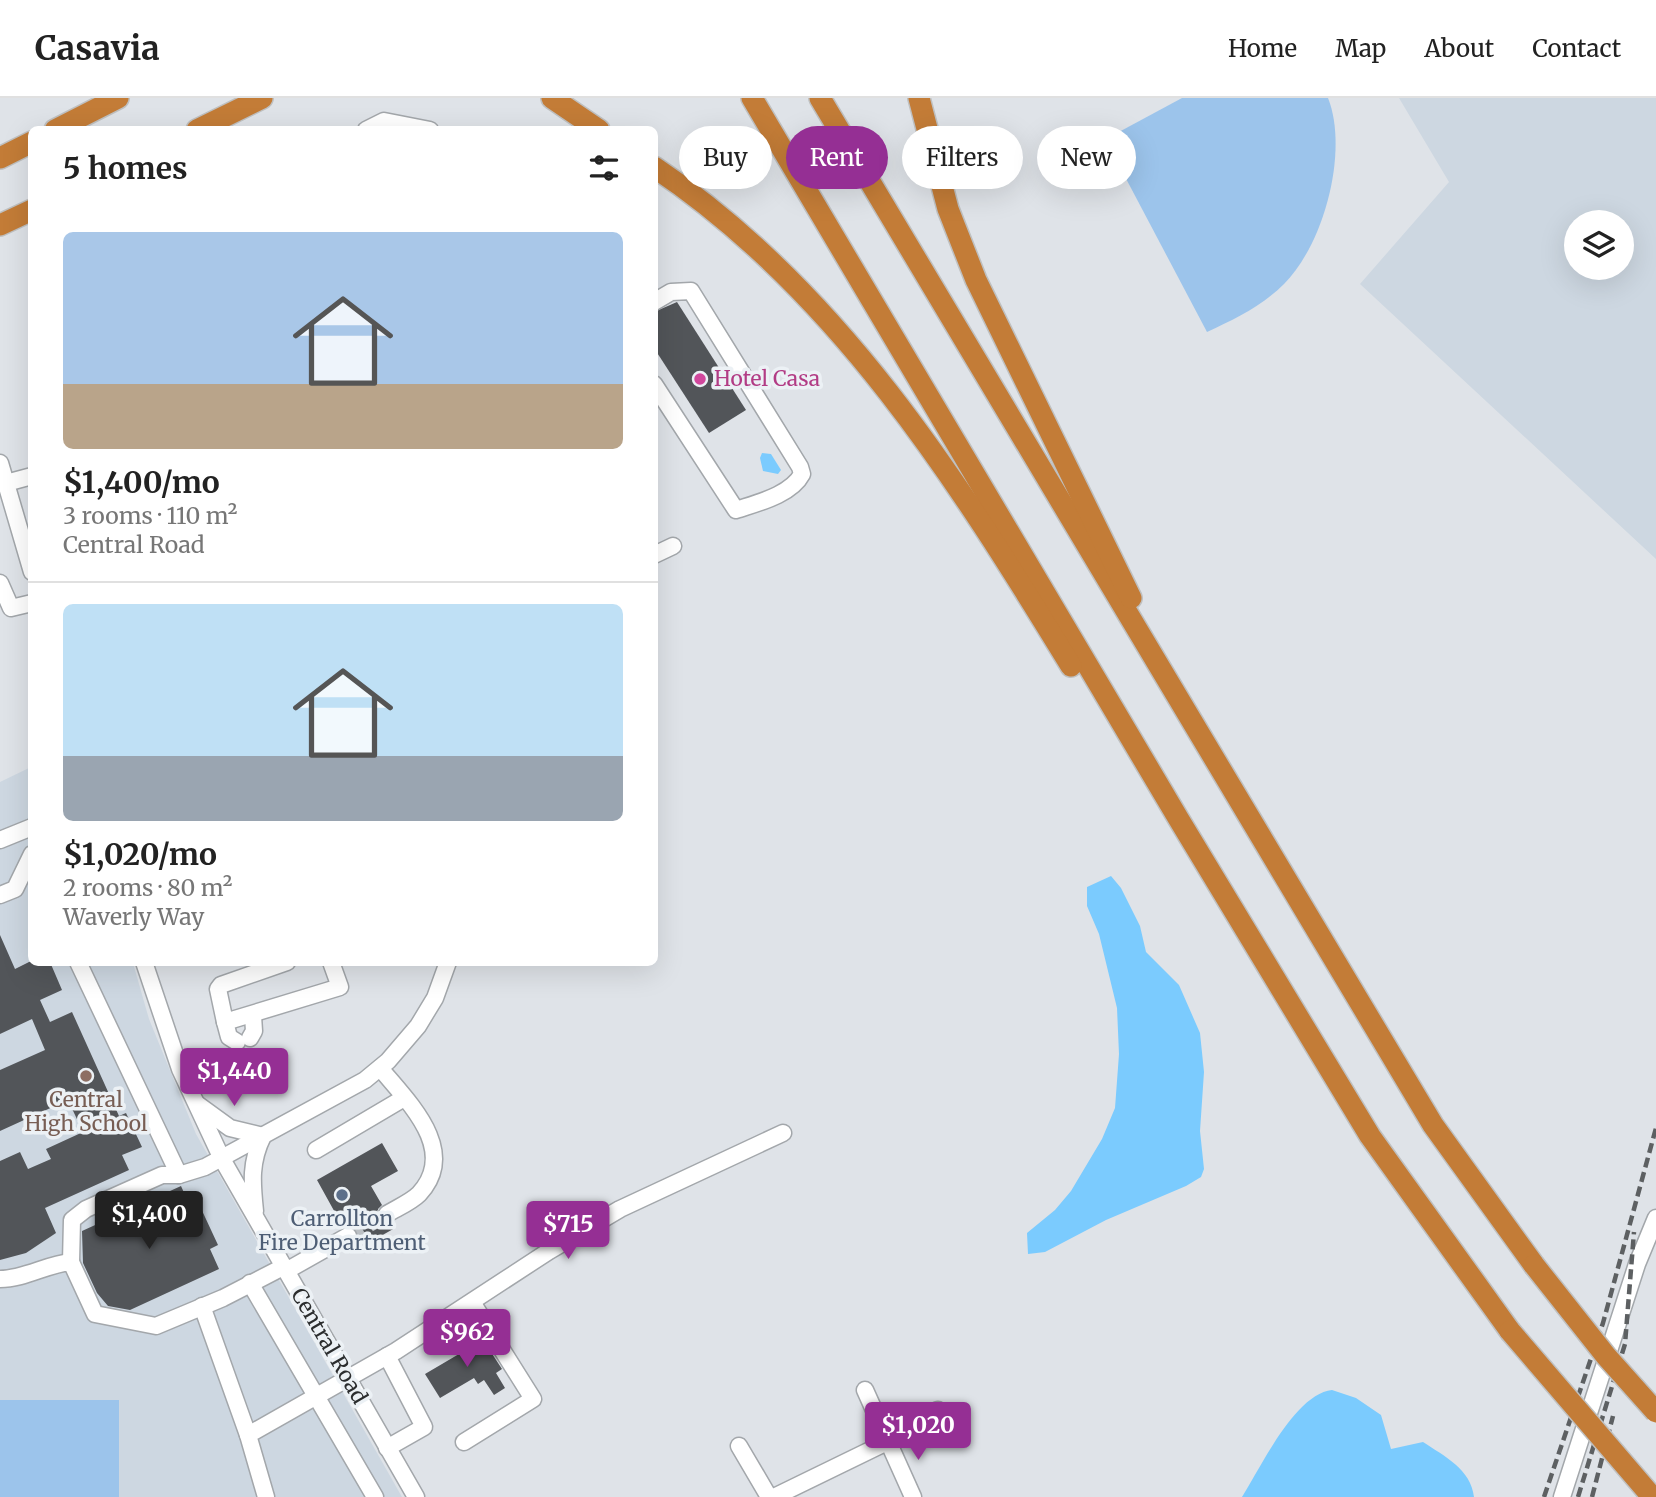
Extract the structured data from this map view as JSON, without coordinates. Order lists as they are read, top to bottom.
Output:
{
  "streets": {
    "street": ["Central Road"]
  },
  "places": ["Hotel Casa", "Central High School", "Carrollton Fire Department"],
  "page": {
    "header": "Casavia",
    "nav": [
      "Home",
      "Map",
      "About",
      "Contact"
    ],
    "chip": [
      "Buy",
      "Rent",
      "Filters",
      "New"
    ],
    "heading": "5 homes",
    "list": [
      {
        "name": "$1,400/mo",
        "note": "3 rooms · 110 m² · Central Road"
      },
      {
        "name": "$1,020/mo",
        "note": "2 rooms · 80 m² · Waverly Way"
      }
    ],
    "price": [
      "$1,440",
      "$1,400",
      "$715",
      "$962",
      "$1,020"
    ]
  }
}
